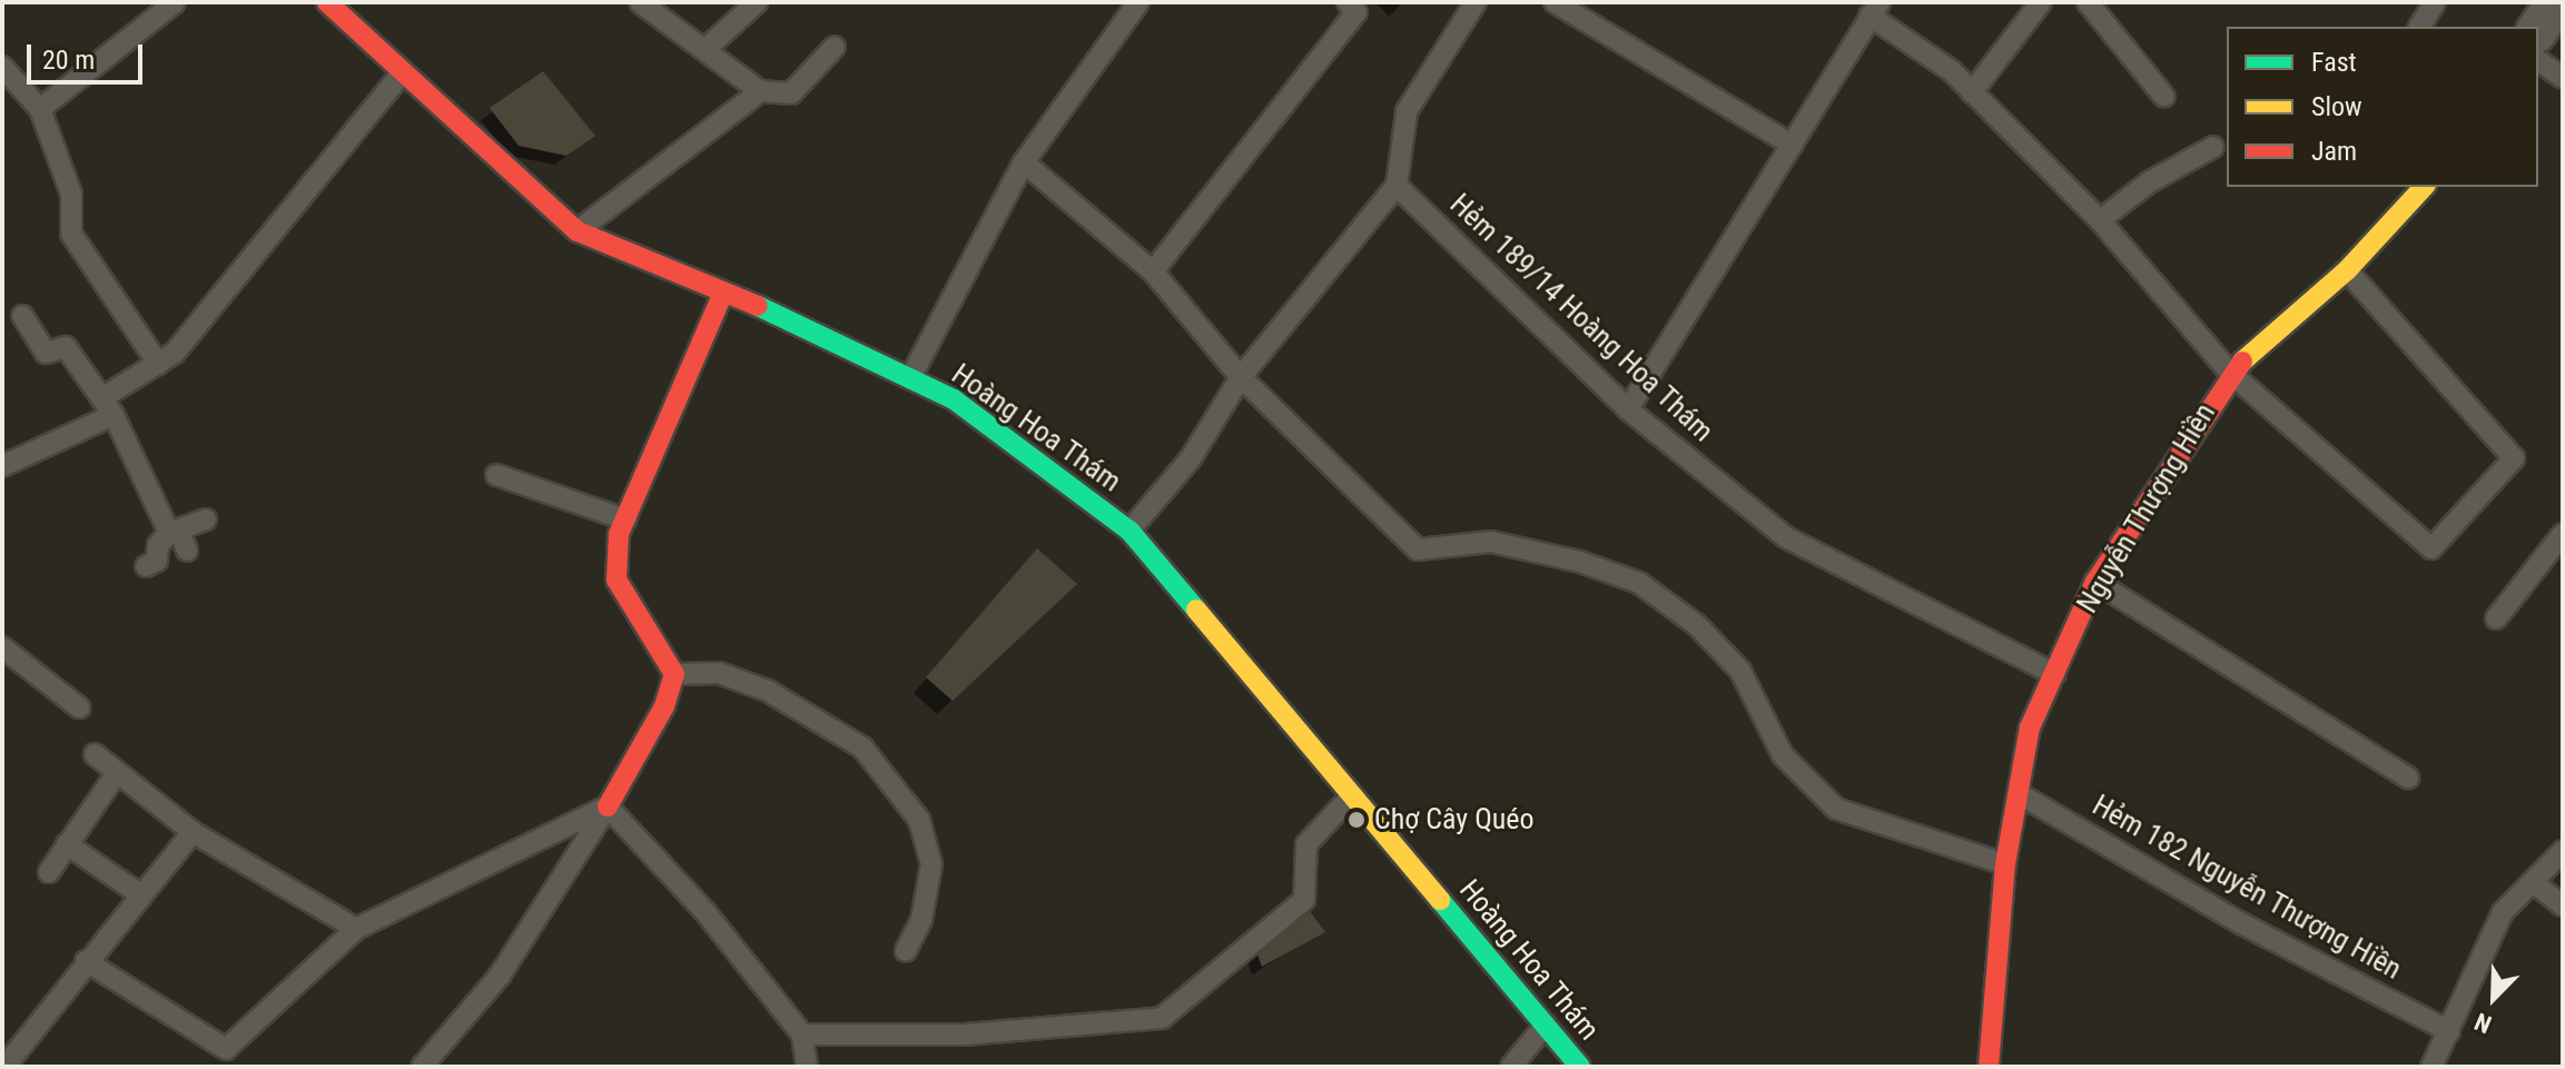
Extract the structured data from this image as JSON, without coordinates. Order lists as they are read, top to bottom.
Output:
{
  "streets": {
    "street": ["Hoàng Hoa Thám", "Nguyễn Thượng Hiền"],
    "lane": ["Hẻm 189/14 Hoàng Hoa Thám", "Hẻm 182 Nguyễn Thượng Hiền"]
  },
  "crossings": [
    ["Hẻm 189/14 Hoàng Hoa Thám", "Nguyễn Thượng Hiền"],
    ["Nguyễn Thượng Hiền", "Hẻm 182 Nguyễn Thượng Hiền"]
  ],
  "places": ["Chợ Cây Quéo"],
  "legend": ["Fast", "Slow", "Jam"],
  "scale_bar": "20 m",
  "north": "bottom left"
}
